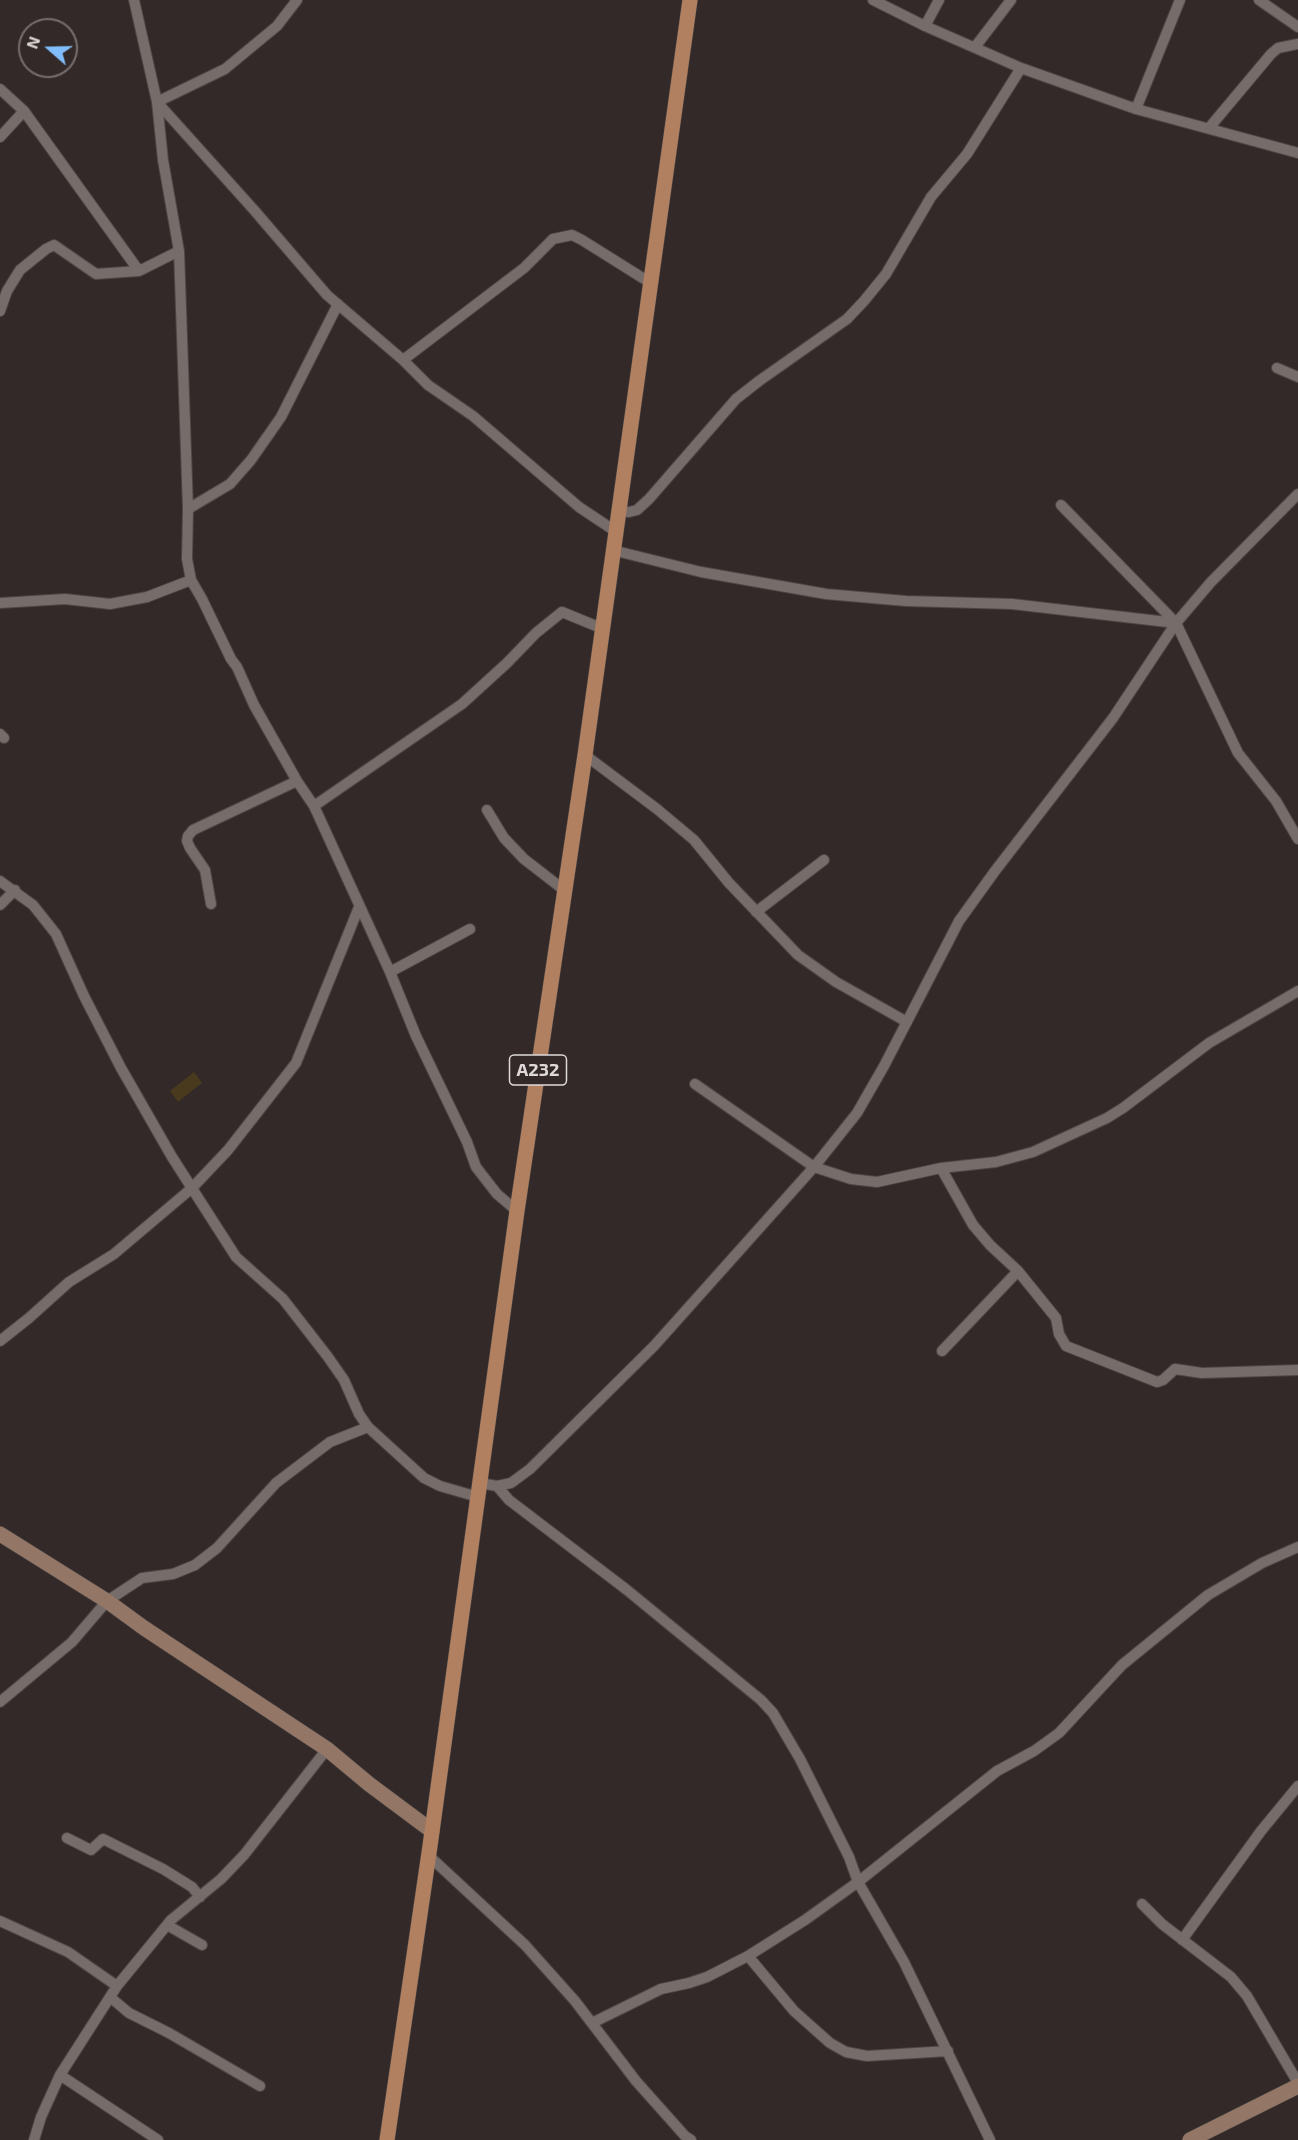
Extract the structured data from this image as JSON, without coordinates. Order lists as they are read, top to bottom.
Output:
{
  "streets": {
    "main road": ["A232"]
  },
  "north": "left"
}
